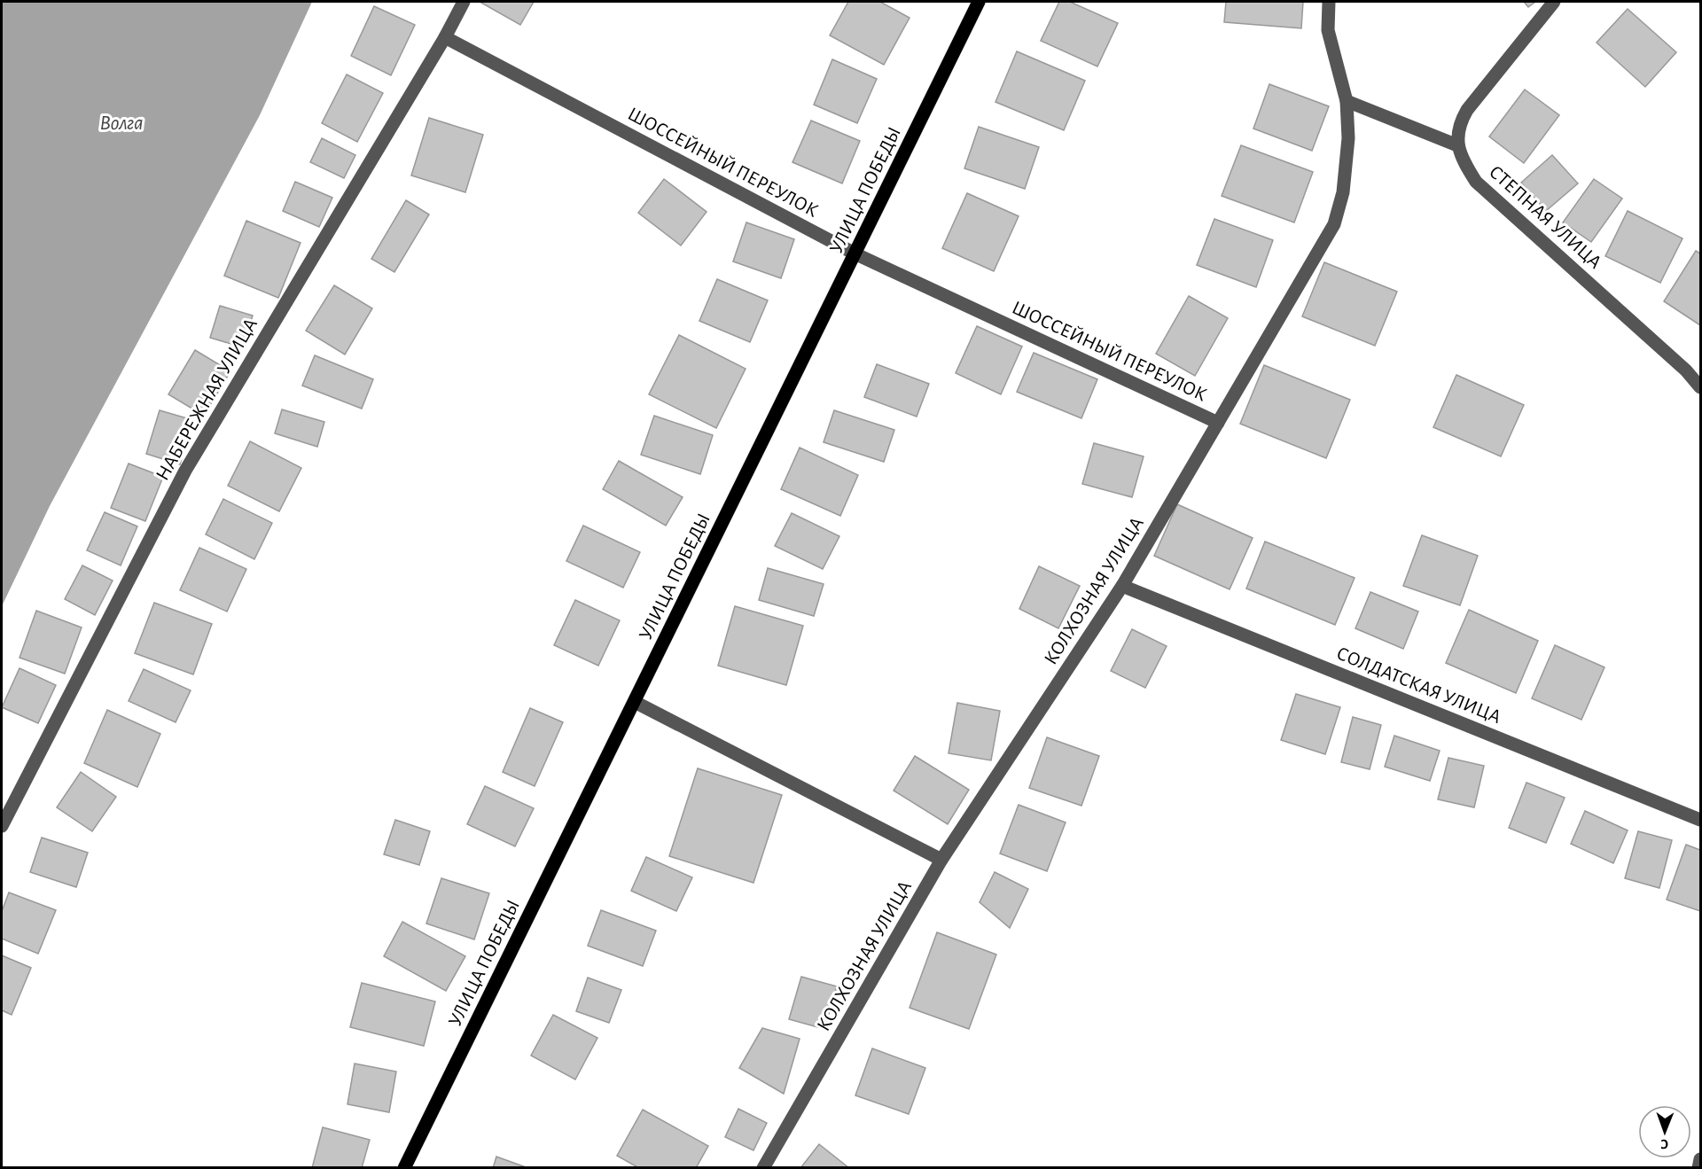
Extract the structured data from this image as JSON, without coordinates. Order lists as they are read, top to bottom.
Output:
{
  "streets": {
    "main road": ["УЛИЦА ПОБЕДЫ"],
    "street": [
      "ШОССЕЙНЫЙ ПЕРЕУЛОК",
      "СТЕПНАЯ УЛИЦА",
      "НАБЕРЕЖНАЯ УЛИЦА",
      "КОЛХОЗНАЯ УЛИЦА",
      "СОЛДАТСКАЯ УЛИЦА"
    ]
  },
  "crossings": [
    ["ШОССЕЙНЫЙ ПЕРЕУЛОК", "УЛИЦА ПОБЕДЫ"],
    ["ШОССЕЙНЫЙ ПЕРЕУЛОК", "НАБЕРЕЖНАЯ УЛИЦА"],
    ["ШОССЕЙНЫЙ ПЕРЕУЛОК", "КОЛХОЗНАЯ УЛИЦА"],
    ["КОЛХОЗНАЯ УЛИЦА", "СОЛДАТСКАЯ УЛИЦА"]
  ],
  "water": ["Волга"],
  "north": "bottom"
}
